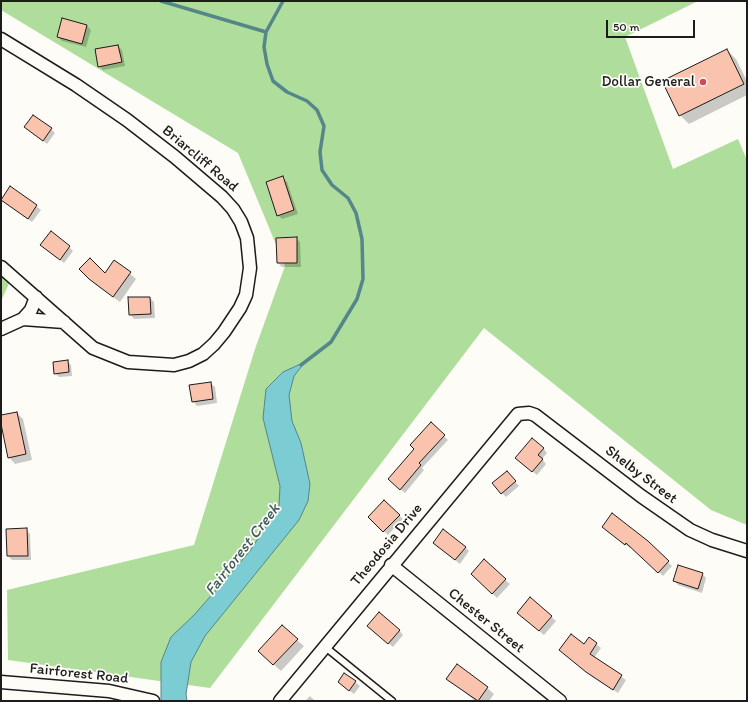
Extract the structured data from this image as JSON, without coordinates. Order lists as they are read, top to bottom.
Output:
{
  "streets": {
    "street": [
      "Briarcliff Road",
      "Shelby Street",
      "Theodosia Drive",
      "Chester Street",
      "Fairforest Road"
    ]
  },
  "crossings": [
    ["Shelby Street", "Theodosia Drive"],
    ["Theodosia Drive", "Chester Street"]
  ],
  "water": ["Fairforest Creek"],
  "places": ["Dollar General"],
  "scale_bar": "50 m"
}
